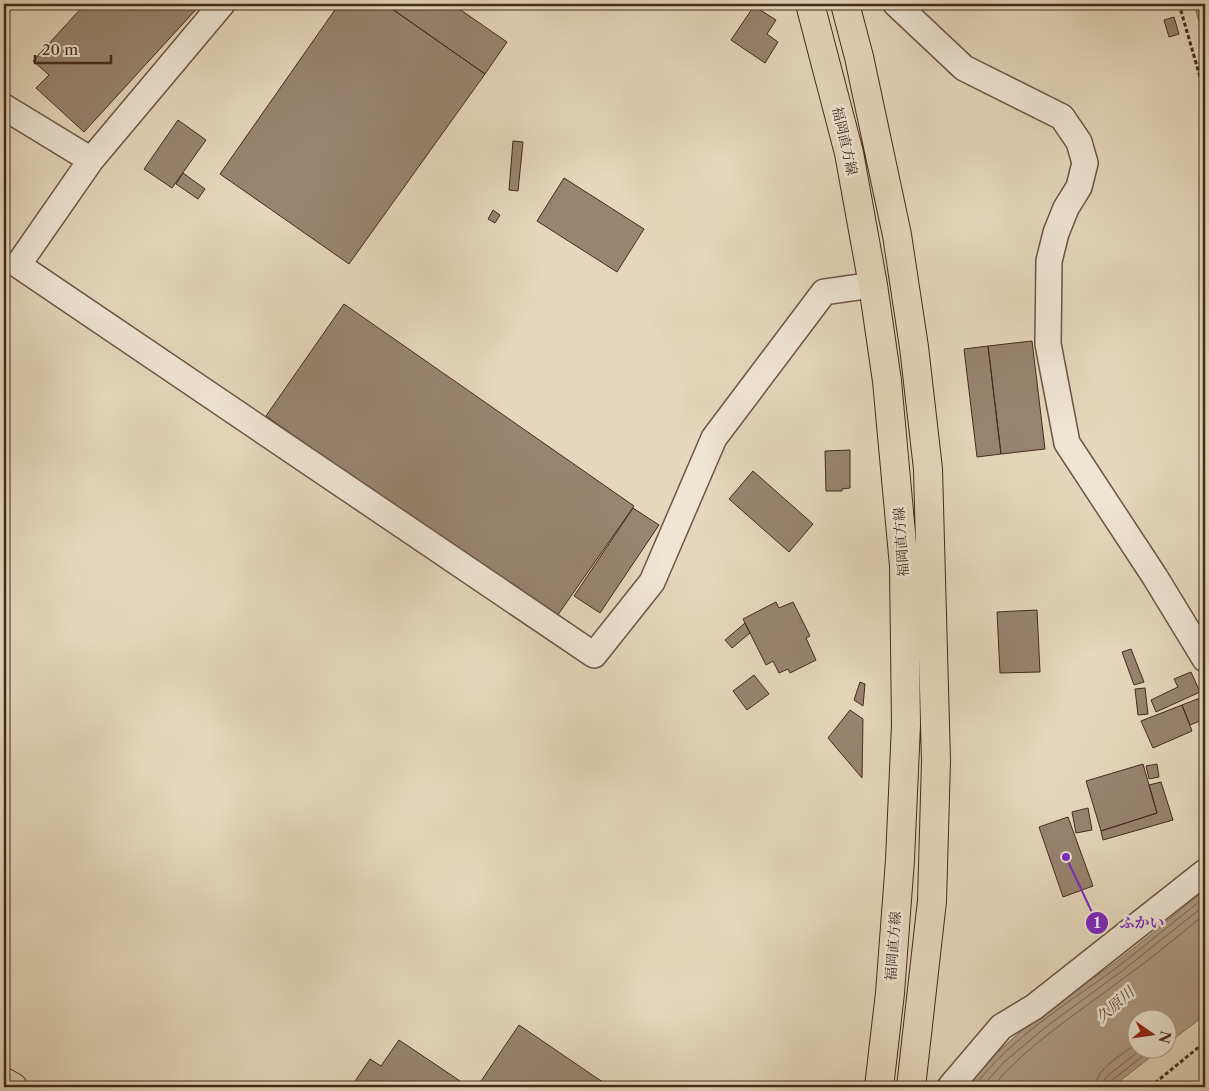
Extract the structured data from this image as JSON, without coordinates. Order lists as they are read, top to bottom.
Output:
{
  "streets": {
    "main road": ["福岡直方線"]
  },
  "water": ["久原川"],
  "places": ["ふかい"],
  "scale_bar": "20 m",
  "north": "right"
}
